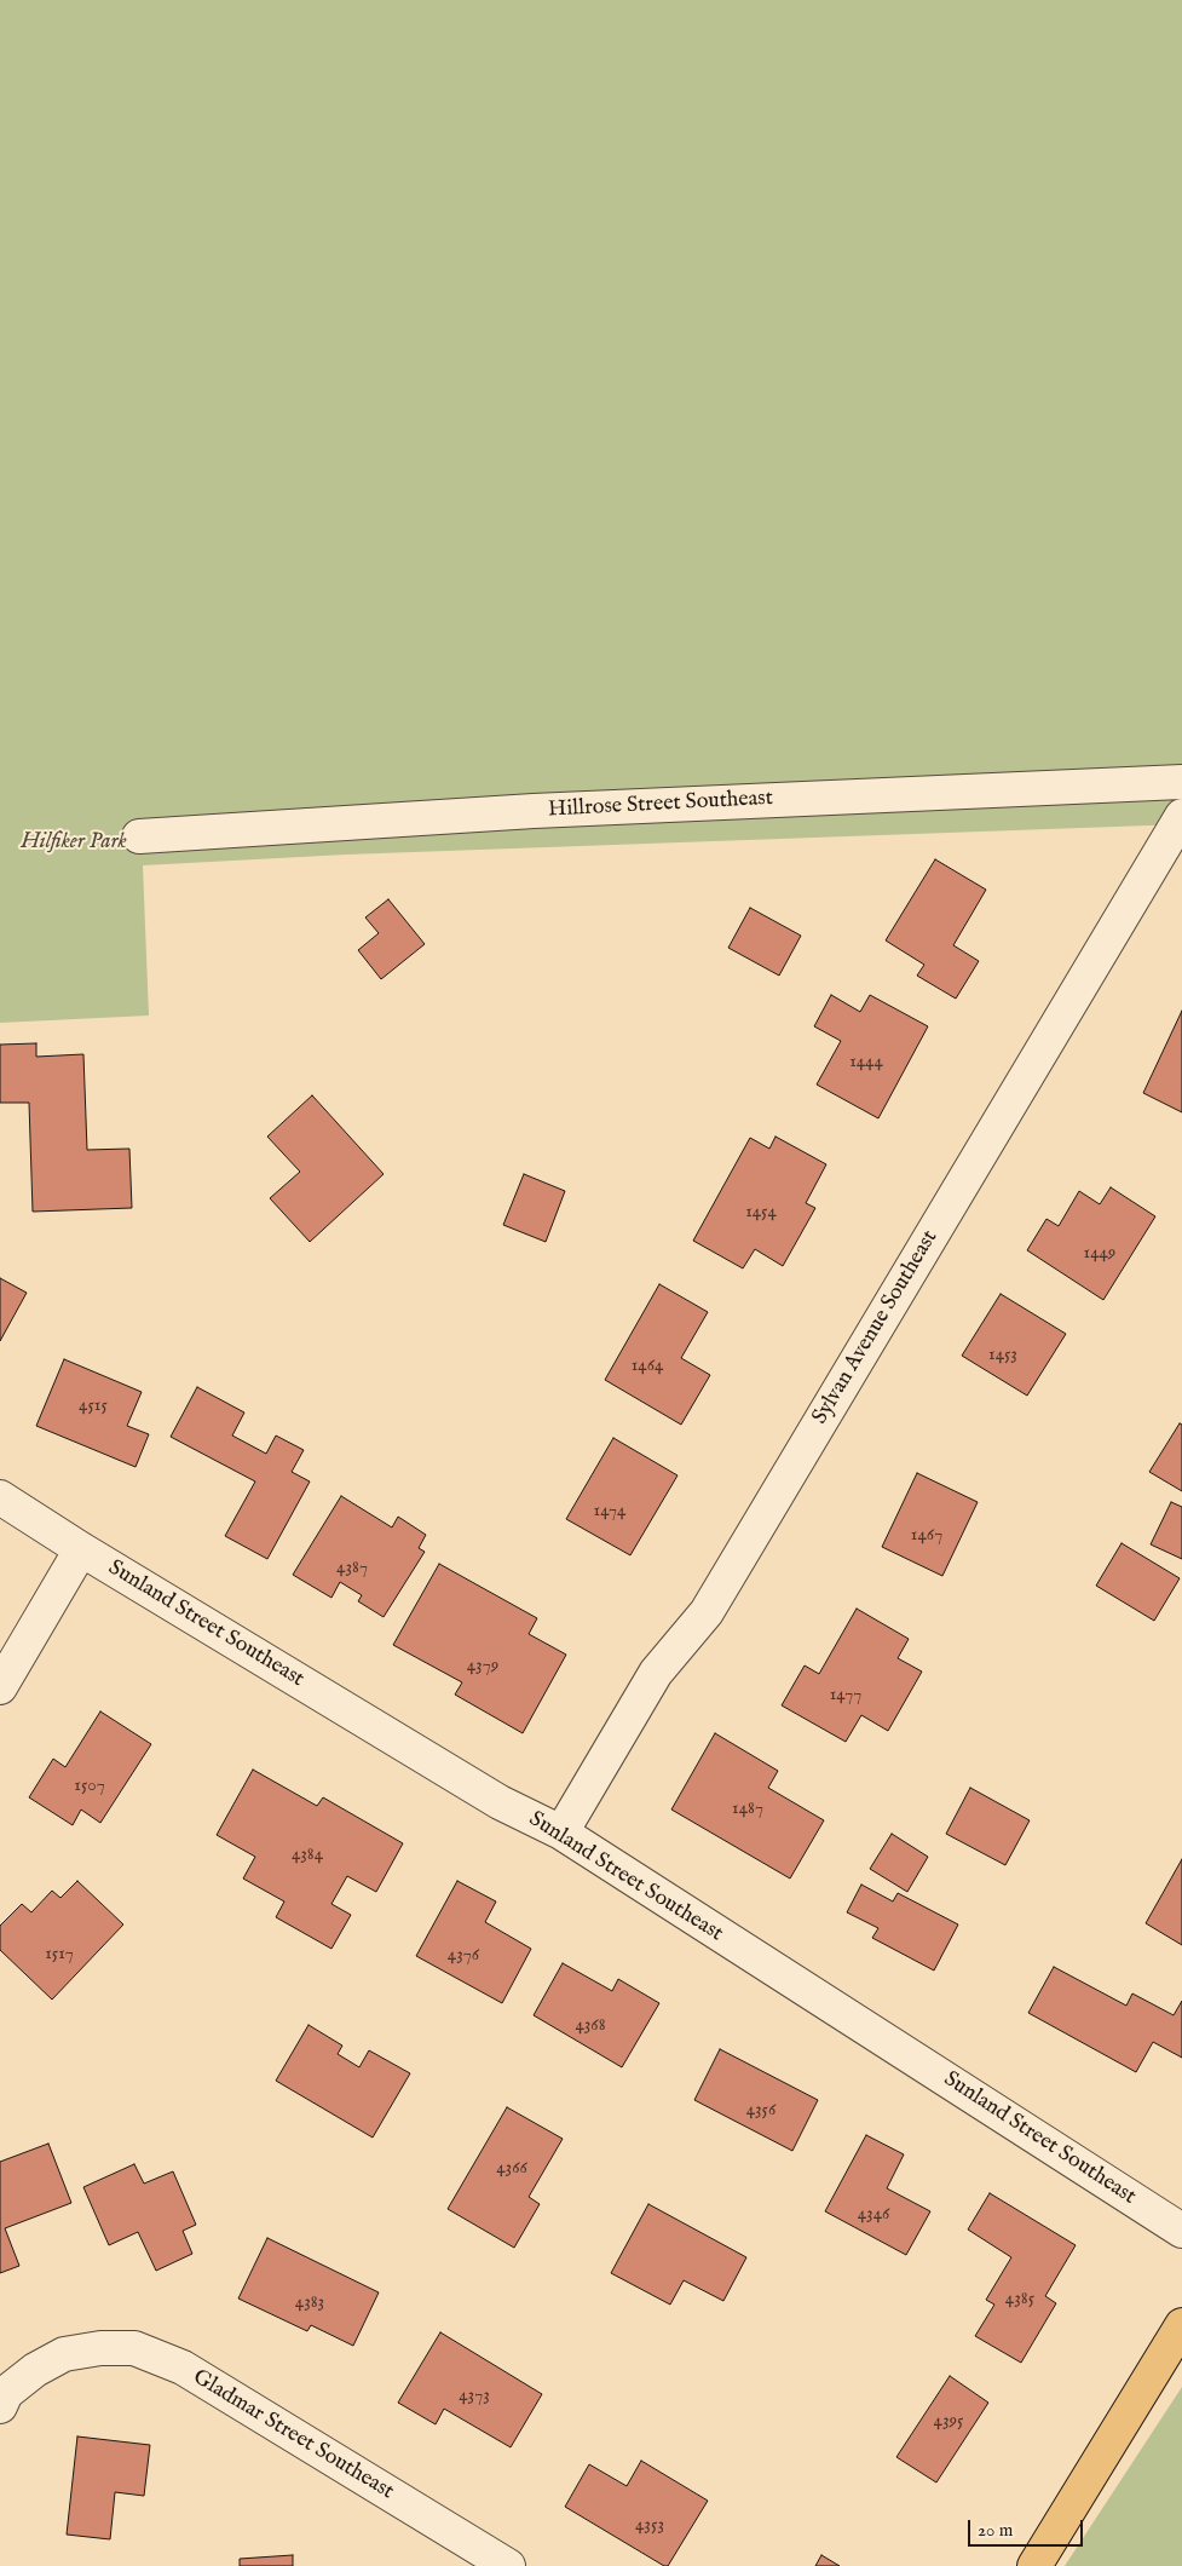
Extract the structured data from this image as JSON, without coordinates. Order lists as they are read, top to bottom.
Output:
{
  "streets": {
    "street": [
      "Hillrose Street Southeast",
      "Sylvan Avenue Southeast",
      "Sunland Street Southeast",
      "Gladmar Street Southeast"
    ]
  },
  "crossings": [
    ["Sylvan Avenue Southeast", "Sunland Street Southeast"]
  ],
  "parks": ["Hilfiker Park"],
  "house_numbers": [
    "1444",
    "1454",
    "1449",
    "1453",
    "1464",
    "4515",
    "1474",
    "1467",
    "4387",
    "4379",
    "1477",
    "1507",
    "1487",
    "4384",
    "1517",
    "4376",
    "4368",
    "4356",
    "4366",
    "4346",
    "4385",
    "4383",
    "4373",
    "4395",
    "4353"
  ],
  "scale_bar": "20 m"
}
